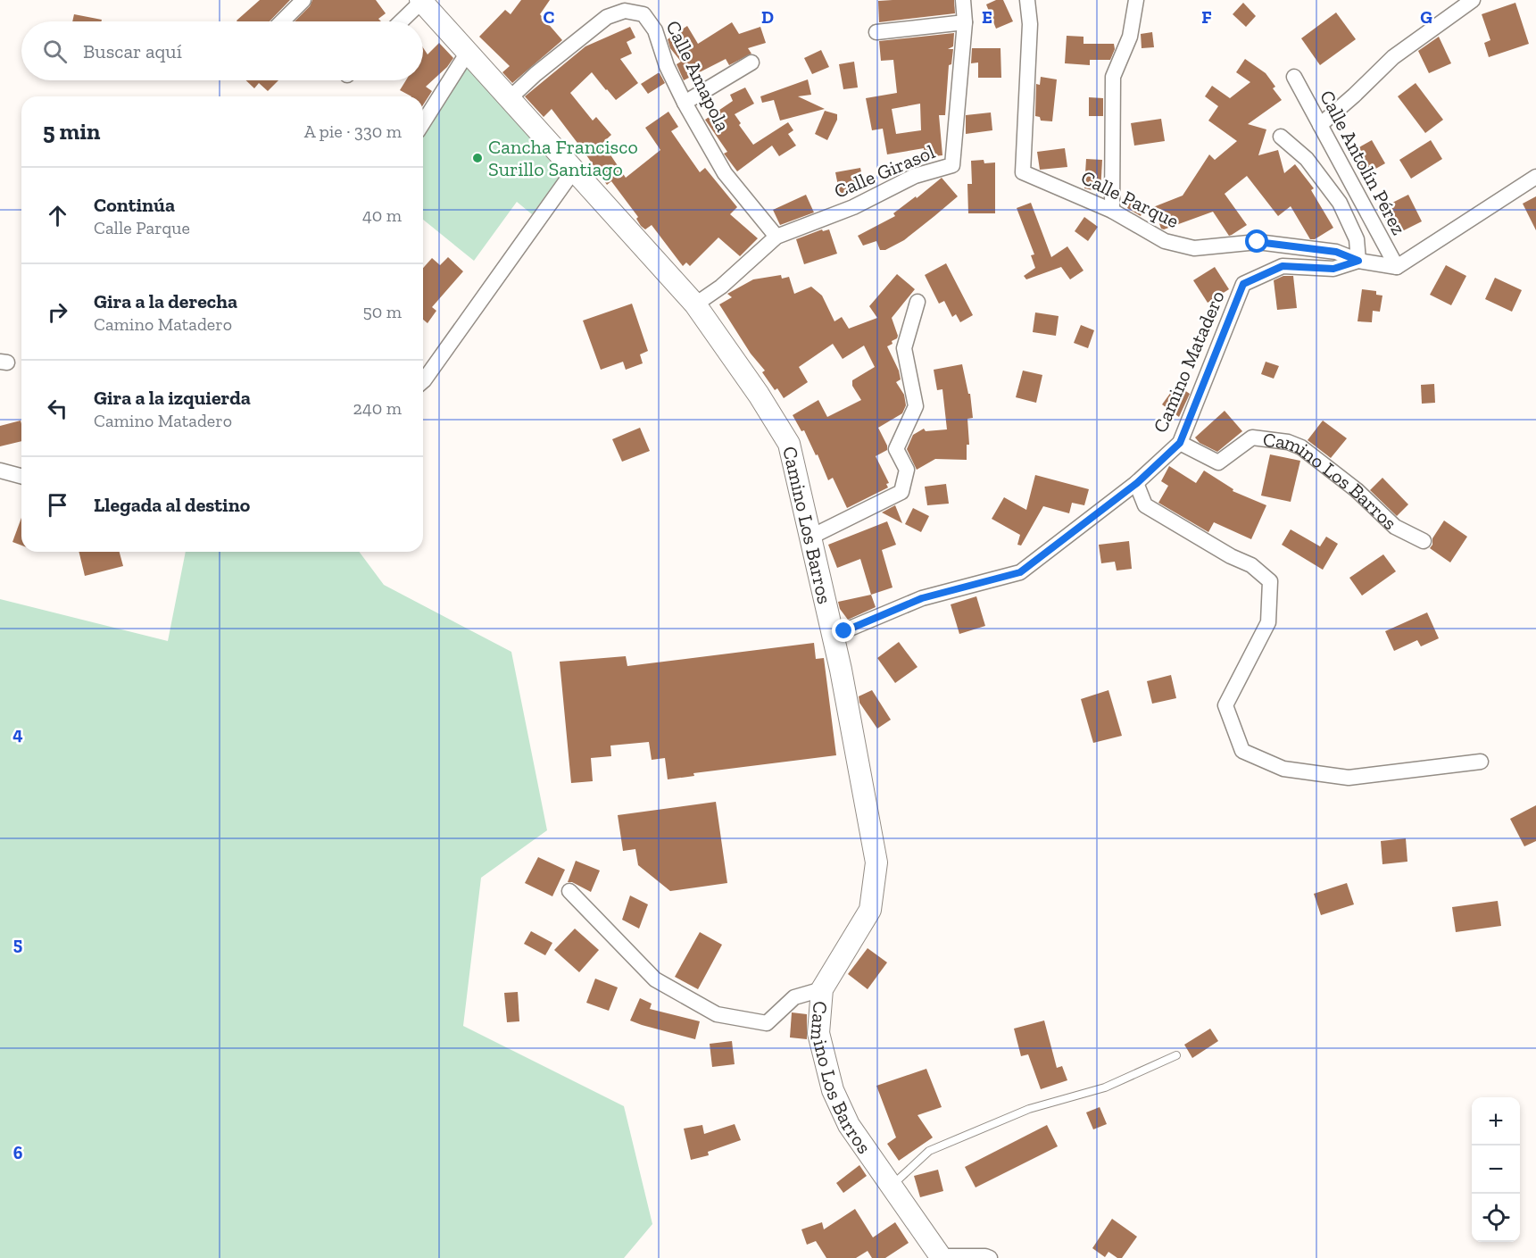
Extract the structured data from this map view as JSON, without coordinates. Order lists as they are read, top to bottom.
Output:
{
  "streets": {
    "street": [
      "Calle Amapola",
      "Calle Antolín Pérez",
      "Calle Girasol",
      "Calle Parque",
      "Camino Matadero",
      "Camino Los Barros"
    ]
  },
  "crossings": [
    ["Calle Amapola", "Calle Girasol"],
    ["Calle Amapola", "Camino Los Barros"],
    ["Calle Antolín Pérez", "Camino Matadero"],
    ["Calle Girasol", "Camino Los Barros"],
    ["Calle Parque", "Camino Matadero"],
    ["Camino Matadero", "Camino Los Barros"]
  ],
  "places": ["Cancha Francisco Surillo Santiago"],
  "page": {
    "search": "Buscar aquí",
    "heading": ["5 min", "A pie · 330 m"],
    "list": [
      ["Continúa", "Calle Parque", "40 m"],
      ["Gira a la derecha", "Camino Matadero", "50 m"],
      ["Gira a la izquierda", "Camino Matadero", "240 m"],
      "Llegada al destino"
    ],
    "map_buttons": ["+", "−"]
  },
  "grid": {
    "columns": [
      "C",
      "D",
      "E",
      "F",
      "G"
    ],
    "rows": ["4", "5", "6"]
  }
}
